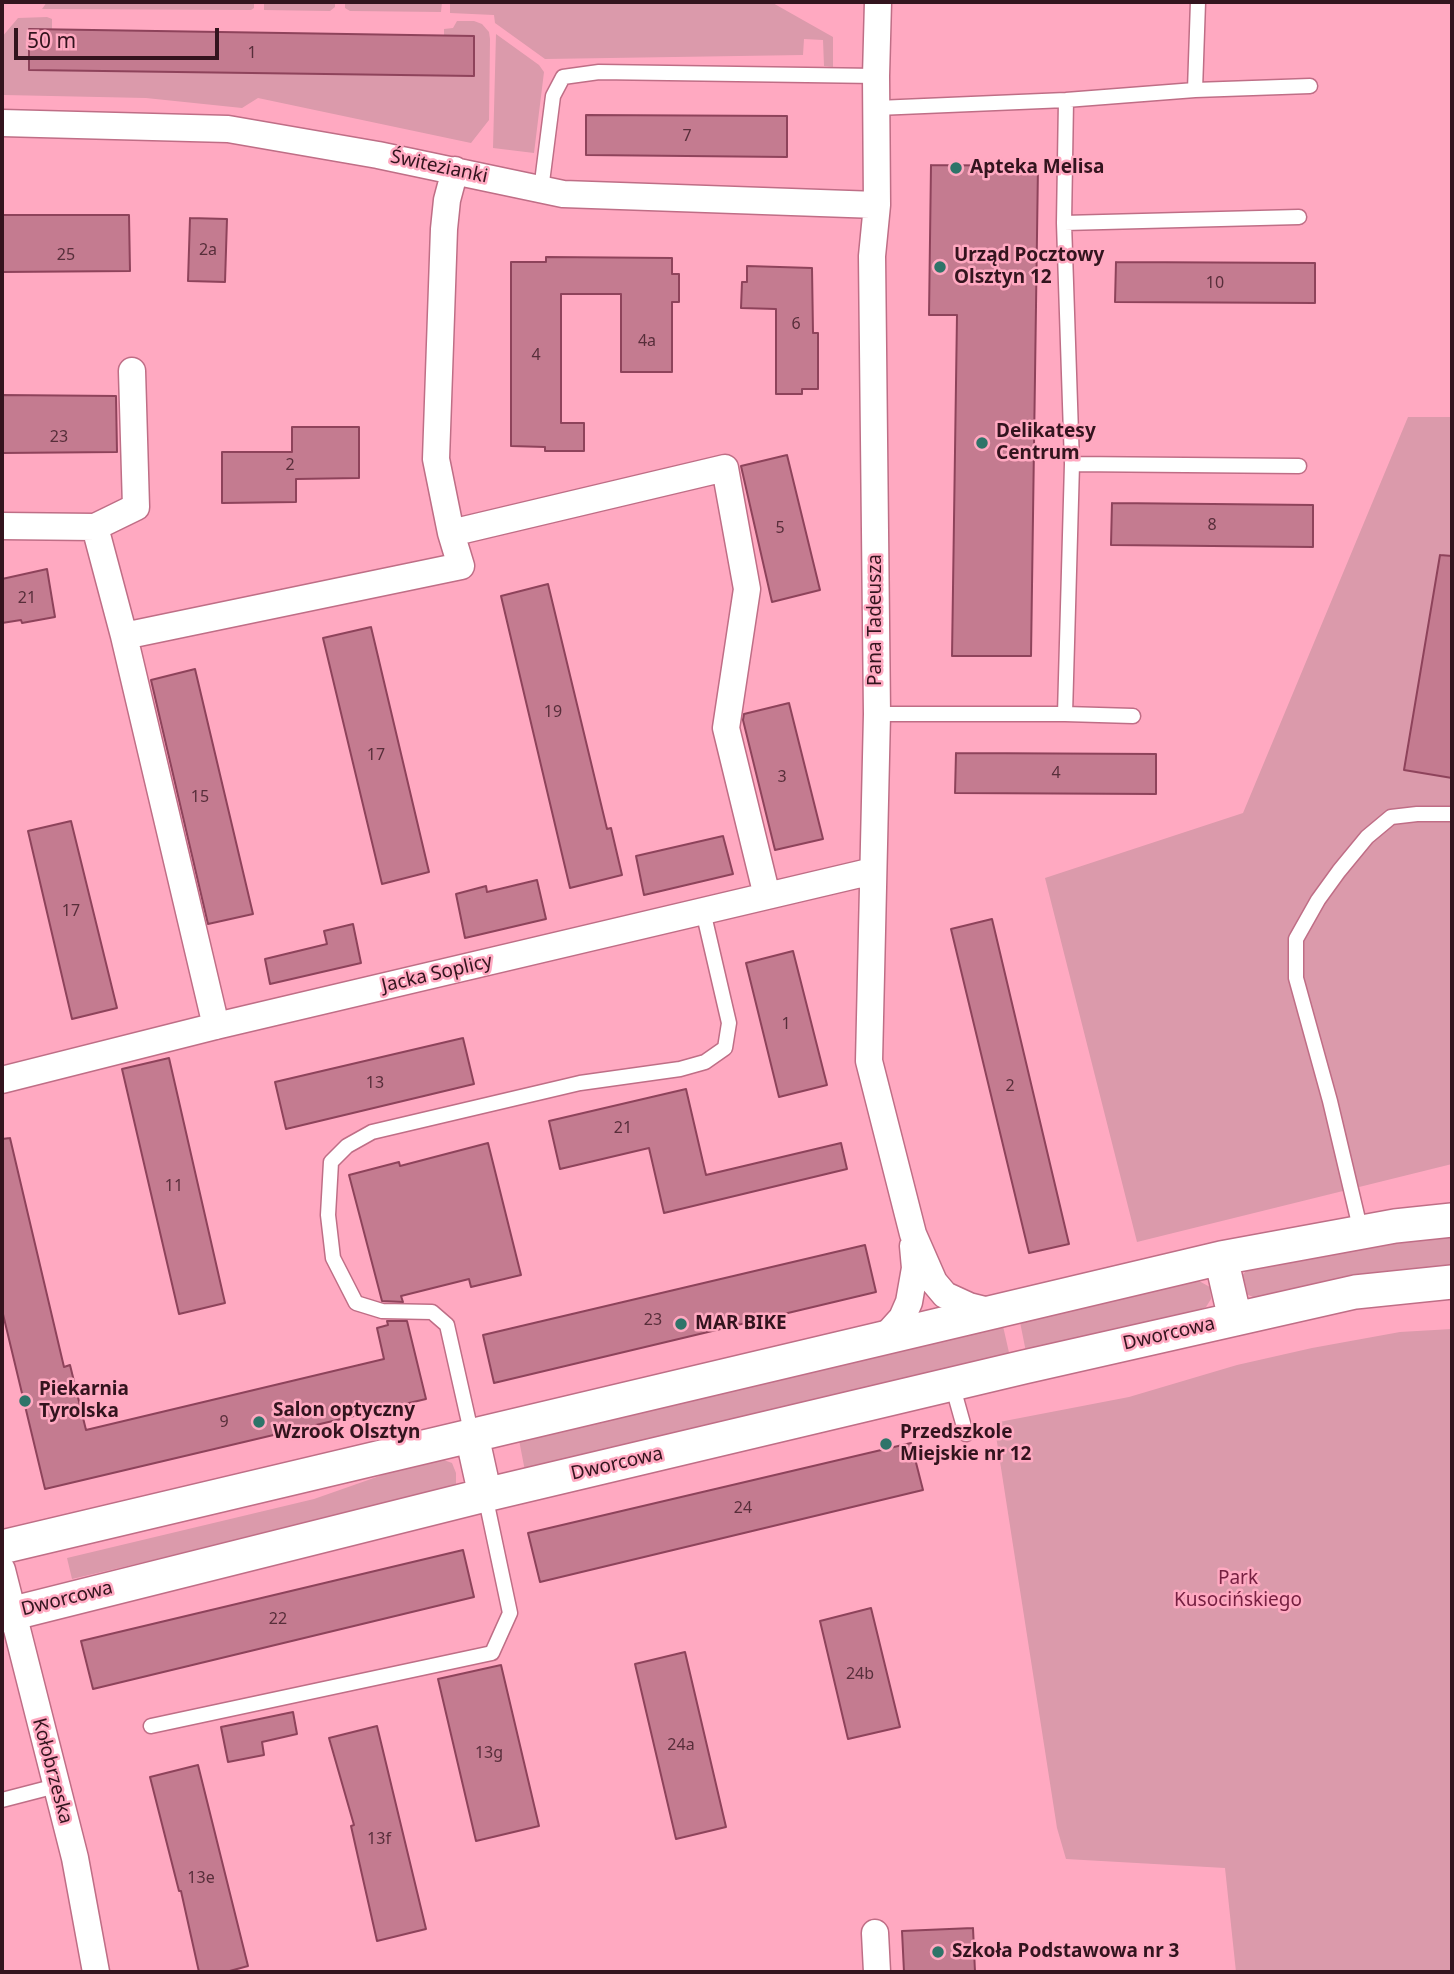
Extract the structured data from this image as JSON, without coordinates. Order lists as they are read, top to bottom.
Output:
{
  "streets": {
    "street": [
      "Świtezianki",
      "Pana Tadeusza",
      "Jacka Soplicy",
      "Dworcowa",
      "Kołobrzeska"
    ]
  },
  "crossings": [
    ["Świtezianki", "Pana Tadeusza"],
    ["Pana Tadeusza", "Jacka Soplicy"],
    ["Dworcowa", "Kołobrzeska"]
  ],
  "parks": ["Park Kusocińskiego"],
  "places": [
    "Apteka Melisa",
    "Urząd Pocztowy Olsztyn 12",
    "Delikatesy Centrum",
    "MAR BIKE",
    "Piekarnia Tyrolska",
    "Salon optyczny Wzrook Olsztyn",
    "Przedszkole Miejskie nr 12",
    "Szkoła Podstawowa nr 3"
  ],
  "house_numbers": [
    "1",
    "7",
    "2a",
    "25",
    "10",
    "6",
    "4a",
    "4",
    "23",
    "2",
    "8",
    "5",
    "21",
    "19",
    "17",
    "4",
    "3",
    "15",
    "17",
    "1",
    "13",
    "2",
    "21",
    "11",
    "23",
    "9",
    "24",
    "22",
    "24b",
    "24a",
    "13g",
    "13f",
    "13e"
  ],
  "scale_bar": "50 m"
}
